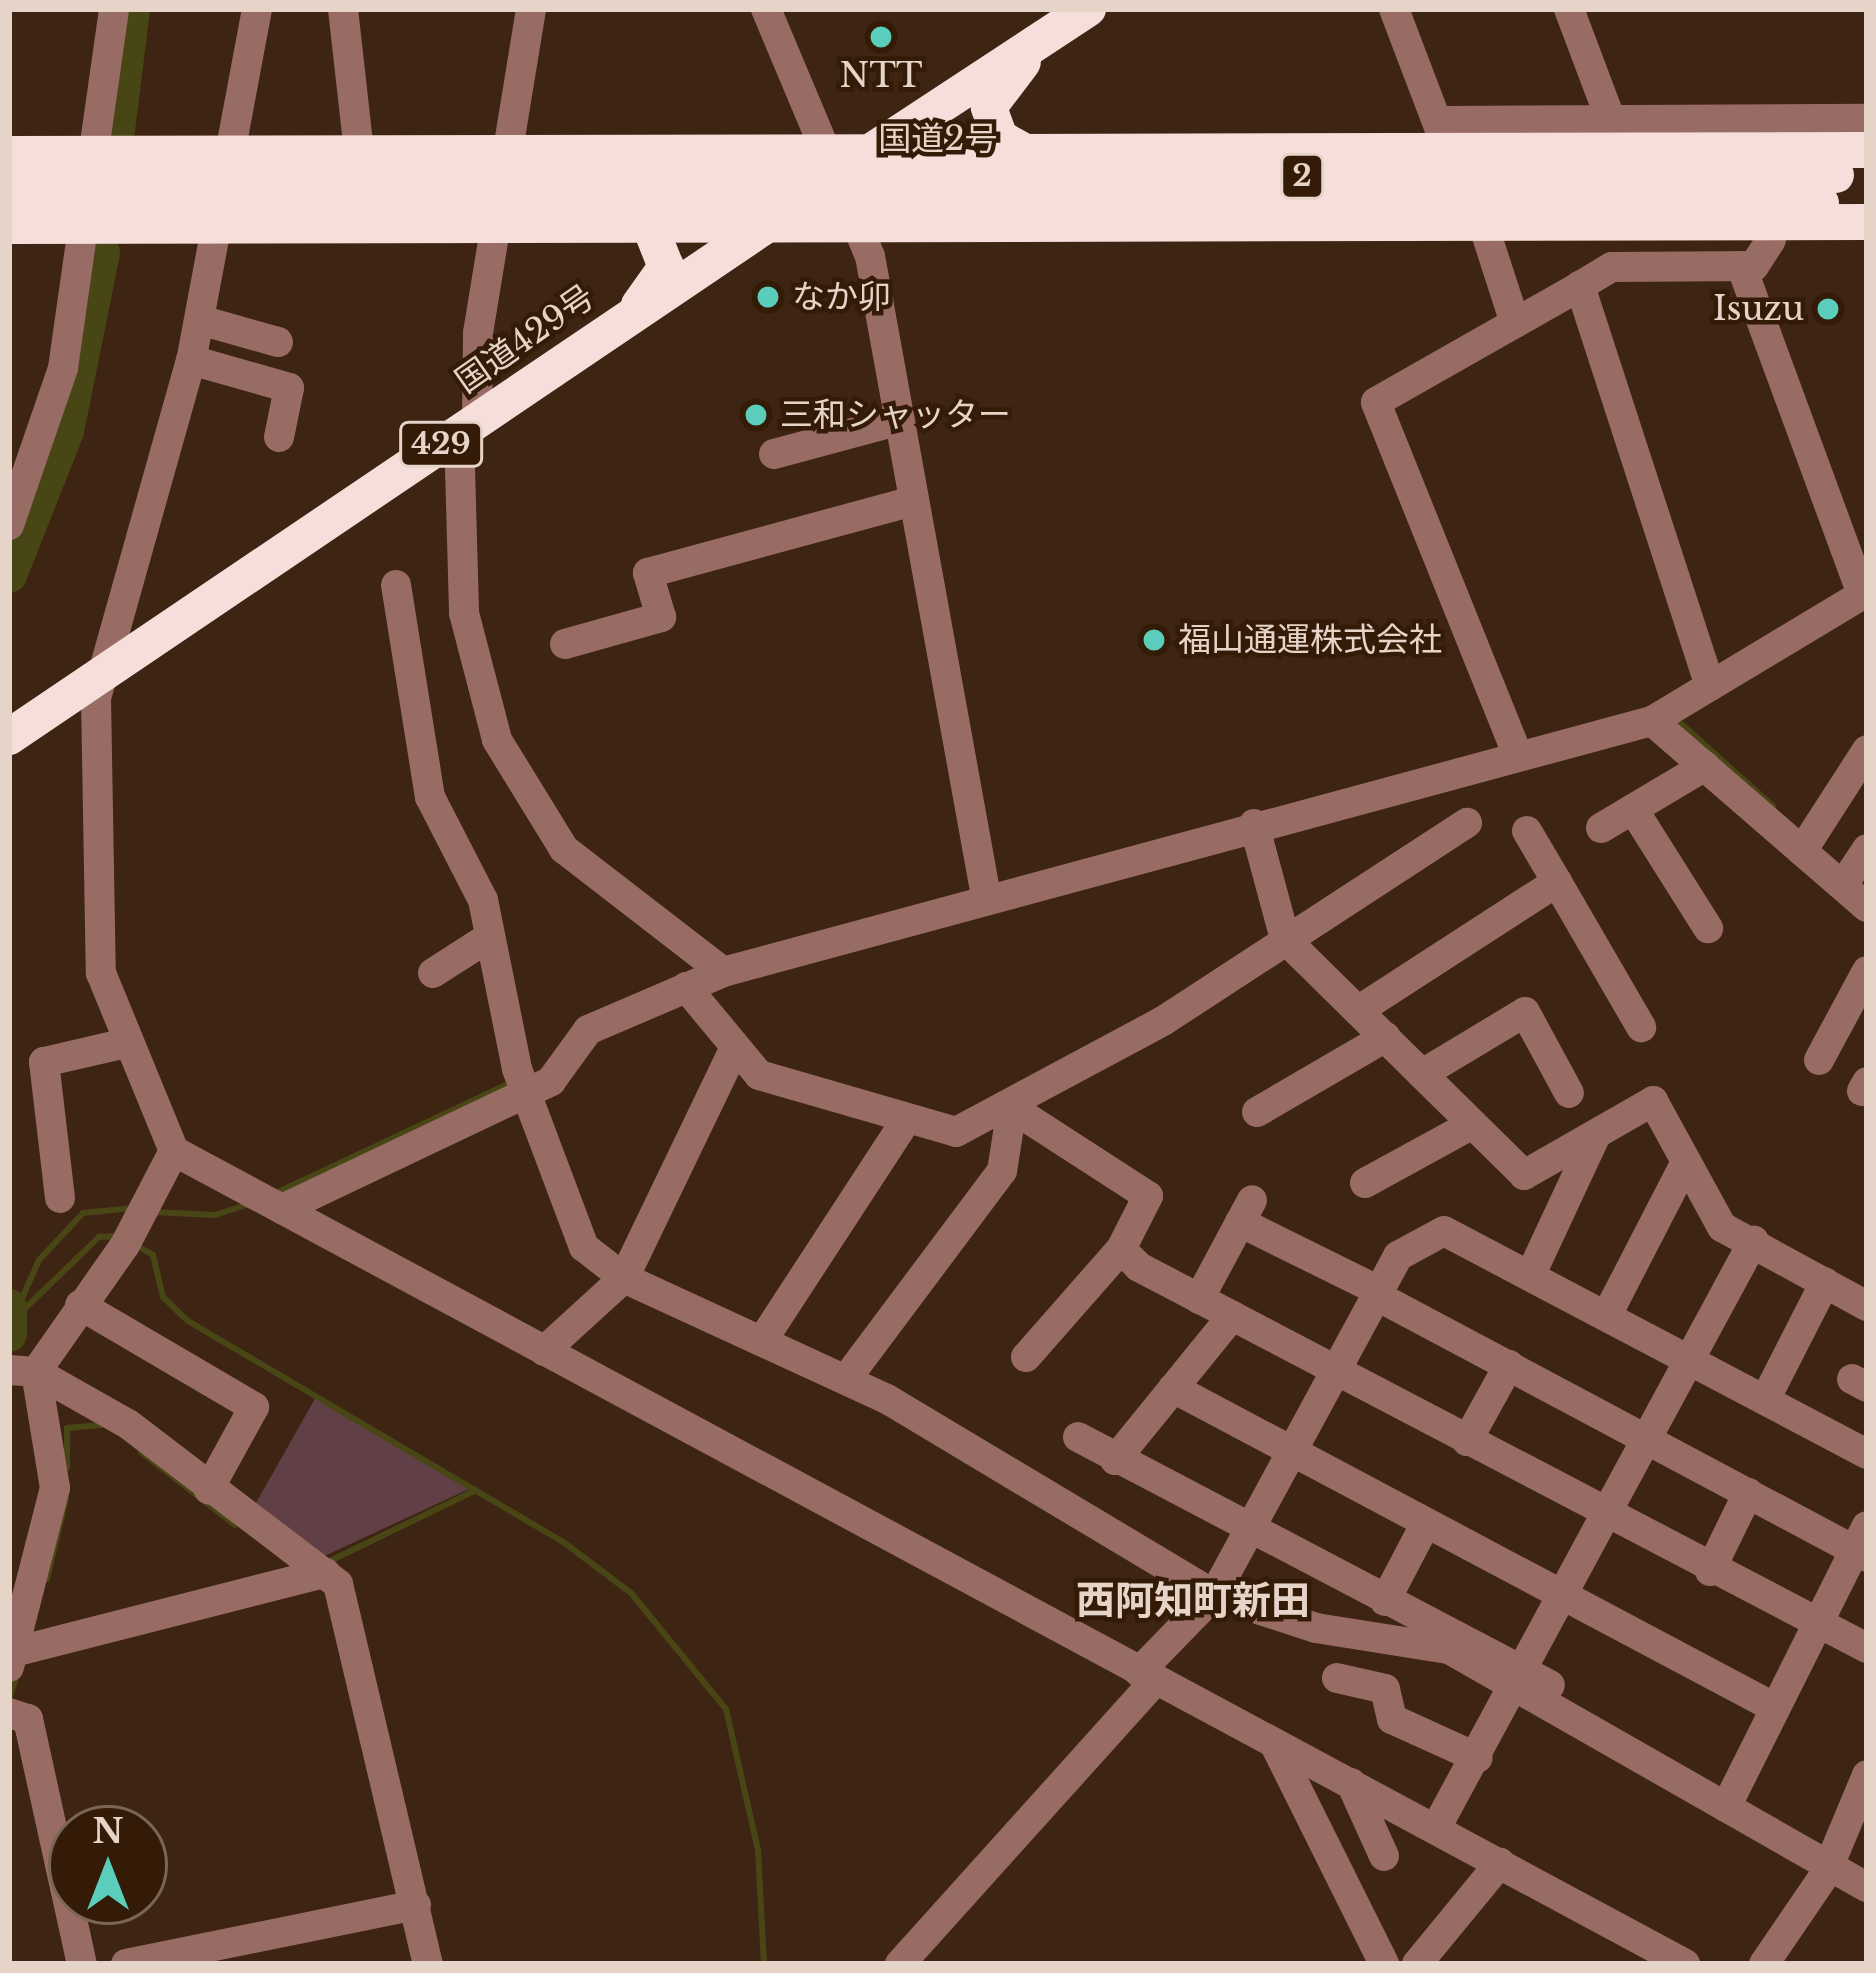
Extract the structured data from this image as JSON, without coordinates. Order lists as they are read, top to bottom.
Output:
{
  "streets": {
    "highway": [
      "国道2号",
      "2",
      "国道429号",
      "429"
    ]
  },
  "districts": ["西阿知町新田"],
  "places": [
    "NTT",
    "なか卯",
    "Isuzu",
    "三和シャッター",
    "福山通運株式会社"
  ],
  "north": "top"
}
